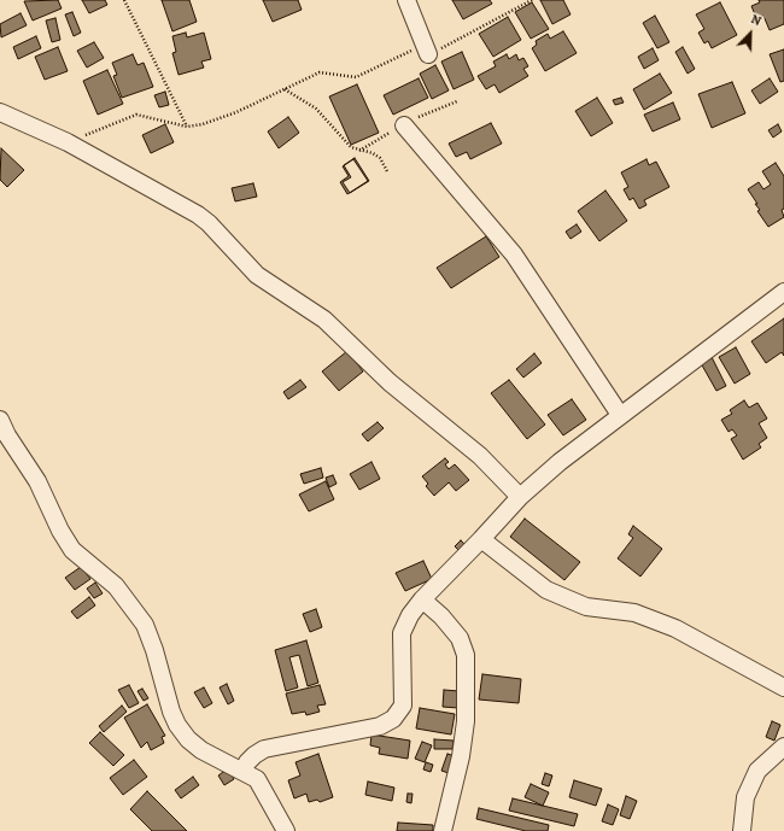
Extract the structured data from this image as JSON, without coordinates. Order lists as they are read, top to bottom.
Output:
{
  "north": "top right"
}
